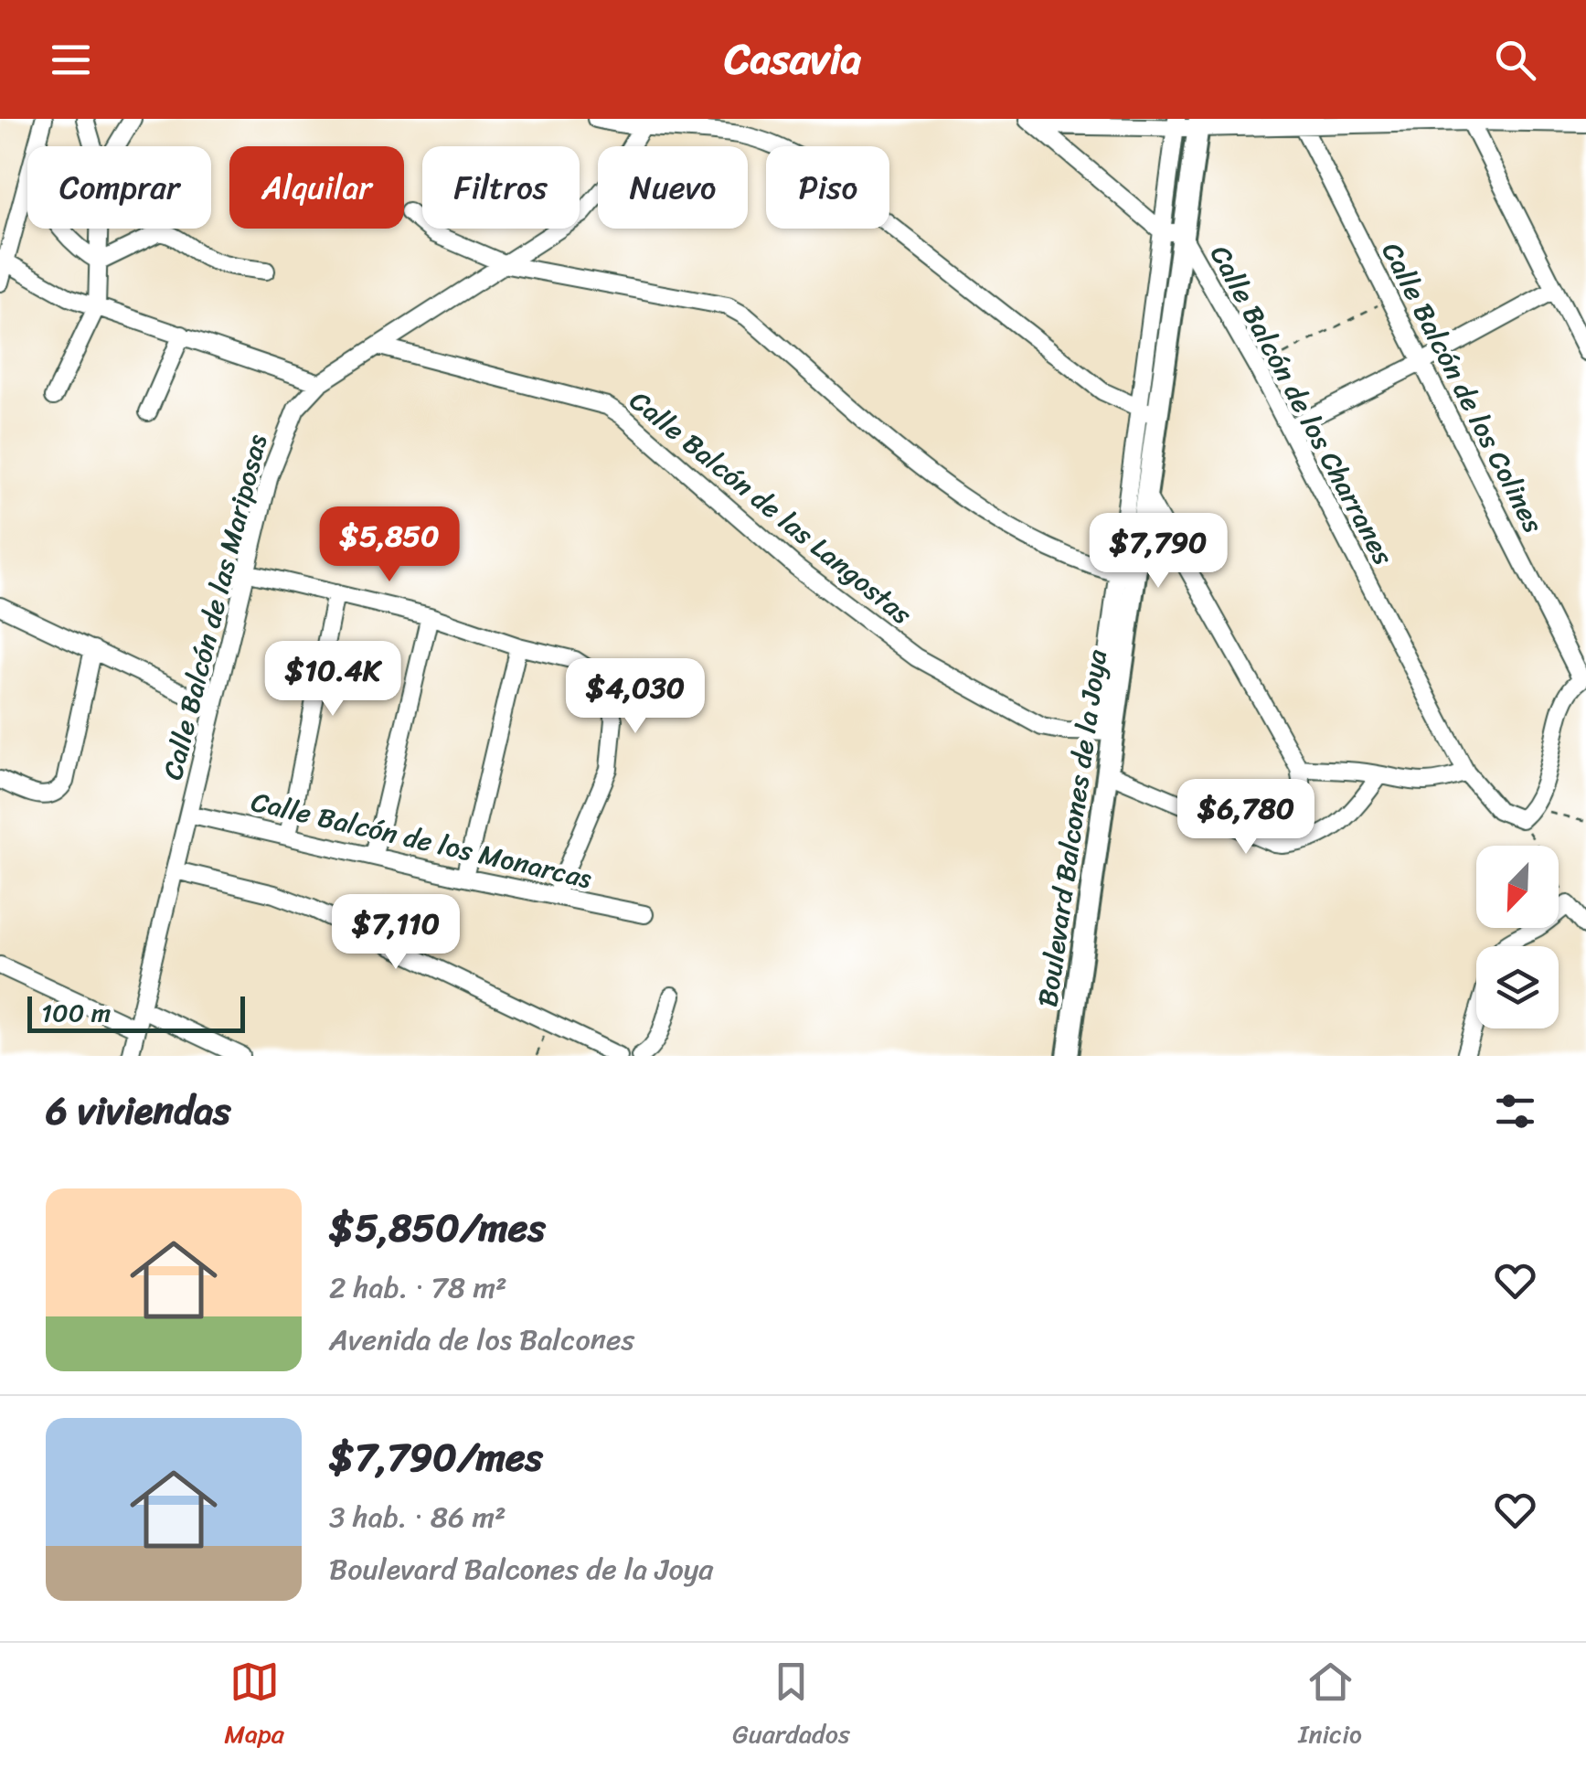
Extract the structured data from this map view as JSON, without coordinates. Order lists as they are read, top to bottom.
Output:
{
  "streets": {
    "street": [
      "Calle Balcón de los Colines",
      "Calle Balcón de los Charranes",
      "Calle Balcón de las Langostas",
      "Calle Balcón de las Mariposas",
      "Boulevard Balcones de la Joya",
      "Calle Balcón de los Monarcas"
    ]
  },
  "crossings": [
    ["Calle Balcón de los Charranes", "Boulevard Balcones de la Joya"],
    ["Calle Balcón de las Langostas", "Calle Balcón de las Mariposas"],
    ["Calle Balcón de las Langostas", "Boulevard Balcones de la Joya"],
    ["Calle Balcón de las Mariposas", "Calle Balcón de los Monarcas"]
  ],
  "scale_bar": "100 m",
  "north": "bottom left",
  "page": {
    "header": "Casavia",
    "chip": [
      "Comprar",
      "Alquilar",
      "Filtros",
      "Nuevo",
      "Piso"
    ],
    "price": [
      "$5,850",
      "$7,790",
      "$10.4K",
      "$4,030",
      "$6,780",
      "$7,110"
    ],
    "scale": "100 m",
    "heading": "6 viviendas",
    "list": [
      {
        "name": "$5,850/mes",
        "note": "2 hab. · 78 m² · Avenida de los Balcones"
      },
      {
        "name": "$7,790/mes",
        "note": "3 hab. · 86 m² · Boulevard Balcones de la Joya"
      }
    ],
    "tabs": ["Mapa", "Guardados", "Inicio"]
  }
}
